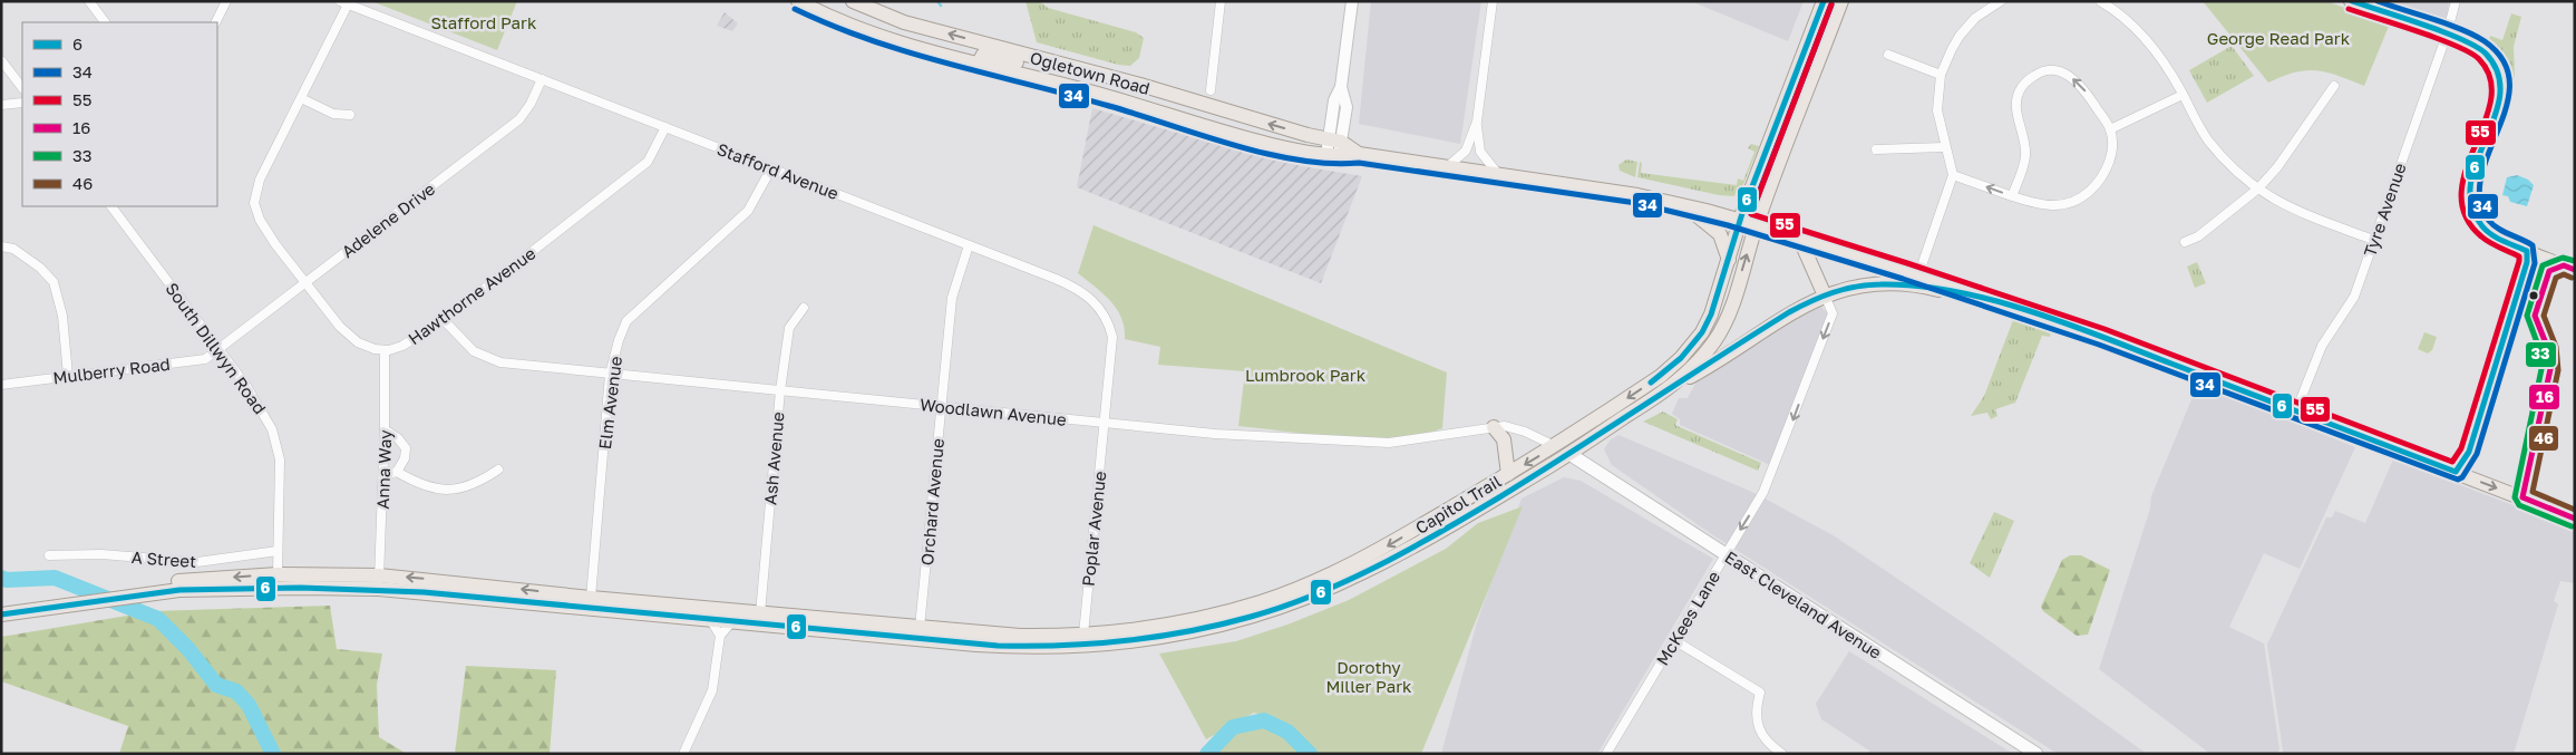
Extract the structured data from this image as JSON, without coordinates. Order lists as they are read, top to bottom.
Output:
{
  "streets": {
    "main road": ["Ogletown Road", "Capitol Trail", "East Cleveland Avenue"],
    "street": [
      "Stafford Avenue",
      "Tyre Avenue",
      "Adelene Drive",
      "Hawthorne Avenue",
      "South Dillwyn Road",
      "Mulberry Road",
      "Elm Avenue",
      "Woodlawn Avenue",
      "Ash Avenue",
      "Anna Way",
      "Orchard Avenue",
      "Poplar Avenue",
      "A Street",
      "McKees Lane"
    ]
  },
  "crossings": [
    ["Ogletown Road", "Capitol Trail"],
    ["Stafford Avenue", "Adelene Drive"],
    ["Stafford Avenue", "Hawthorne Avenue"],
    ["Stafford Avenue", "Elm Avenue"],
    ["Stafford Avenue", "Woodlawn Avenue"],
    ["Stafford Avenue", "Orchard Avenue"],
    ["Stafford Avenue", "Poplar Avenue"],
    ["Adelene Drive", "South Dillwyn Road"],
    ["Adelene Drive", "Mulberry Road"],
    ["Hawthorne Avenue", "Woodlawn Avenue"],
    ["Hawthorne Avenue", "Anna Way"],
    ["South Dillwyn Road", "Mulberry Road"],
    ["South Dillwyn Road", "Capitol Trail"],
    ["South Dillwyn Road", "A Street"],
    ["Elm Avenue", "Woodlawn Avenue"],
    ["Elm Avenue", "Capitol Trail"],
    ["Woodlawn Avenue", "Ash Avenue"],
    ["Woodlawn Avenue", "Orchard Avenue"],
    ["Woodlawn Avenue", "Capitol Trail"],
    ["Woodlawn Avenue", "Poplar Avenue"],
    ["Ash Avenue", "Capitol Trail"],
    ["Anna Way", "Capitol Trail"],
    ["Orchard Avenue", "Capitol Trail"],
    ["Capitol Trail", "Poplar Avenue"],
    ["Capitol Trail", "East Cleveland Avenue"],
    ["East Cleveland Avenue", "McKees Lane"]
  ],
  "one_way": ["McKees Lane"],
  "parks": [
    "Stafford Park",
    "George Read Park",
    "Lumbrook Park",
    "Dorothy Miller Park"
  ],
  "lines": [
    "transit line 6",
    "transit line 34",
    "transit line 55",
    "transit line 33",
    "transit line 16",
    "transit line 46"
  ],
  "legend": [
    "6",
    "34",
    "55",
    "16",
    "33",
    "46"
  ]
}
